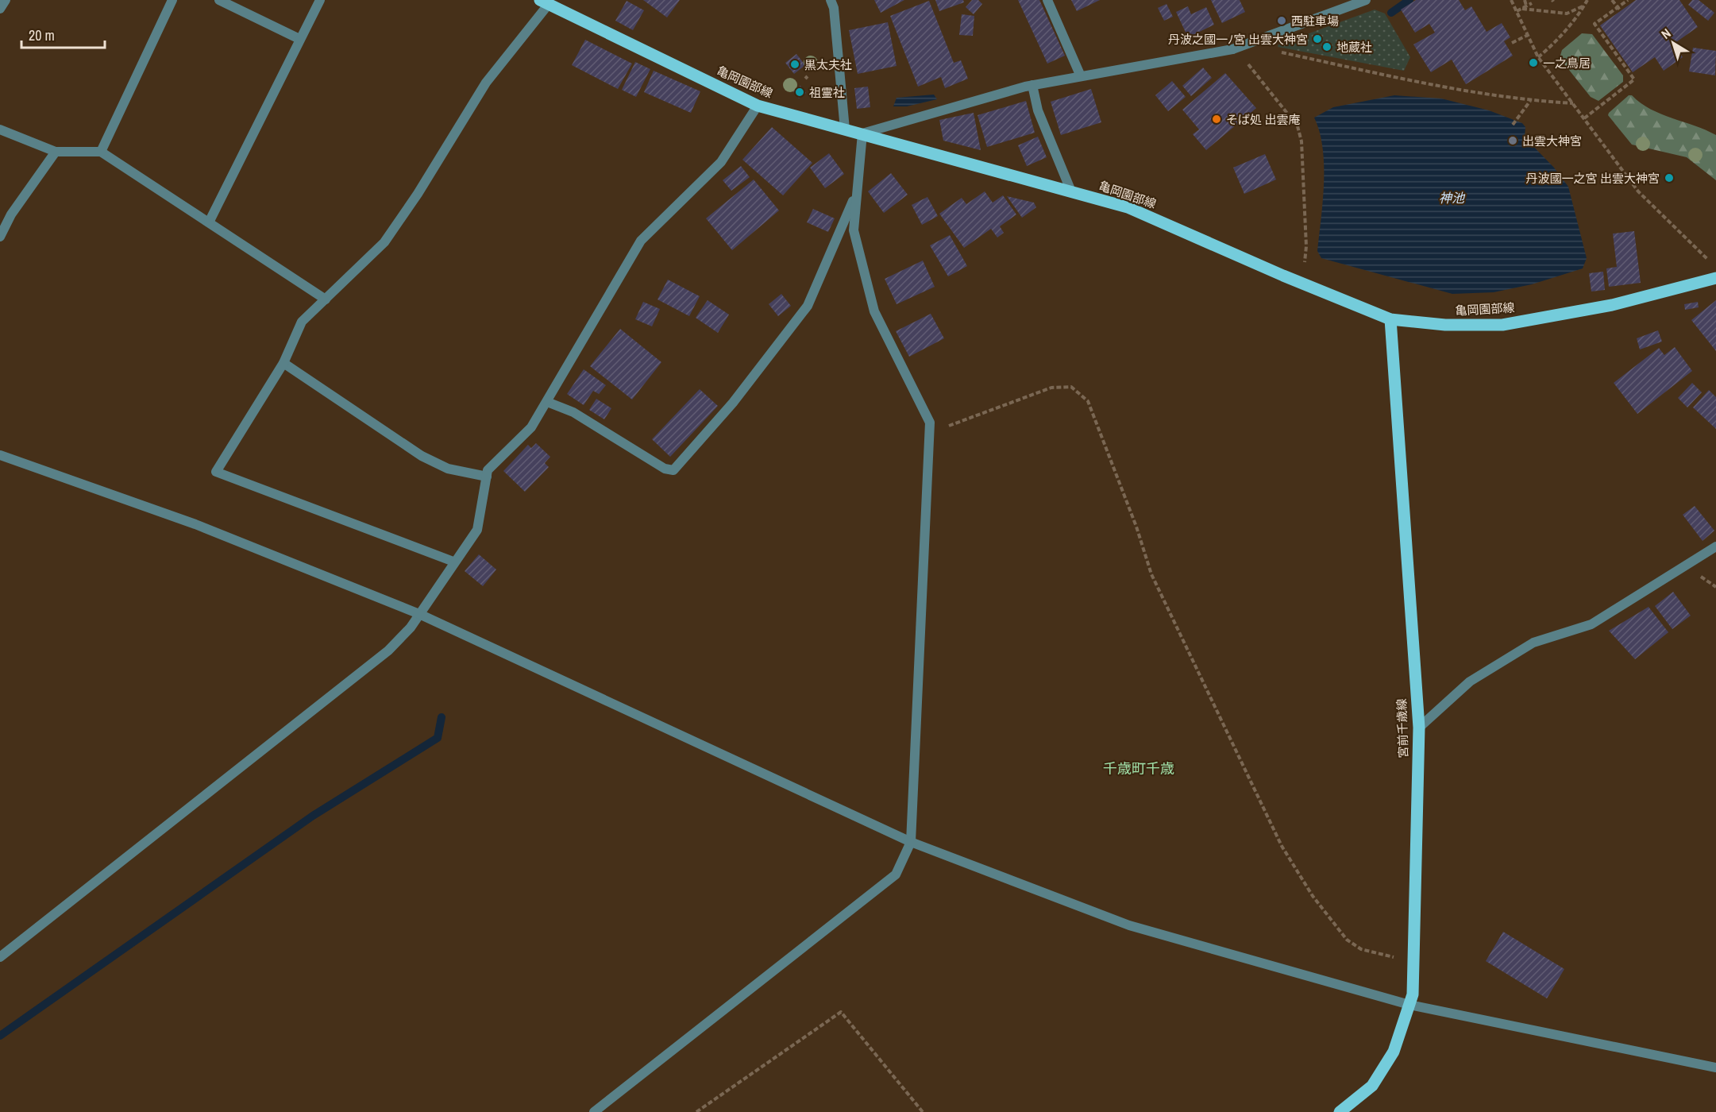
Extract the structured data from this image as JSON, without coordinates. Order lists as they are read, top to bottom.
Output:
{
  "streets": {
    "main road": ["亀岡園部線", "宮前千歳線"]
  },
  "crossings": [
    ["亀岡園部線", "宮前千歳線"]
  ],
  "districts": ["千歳町千歳"],
  "water": ["神池"],
  "places": [
    "西駐車場",
    "丹波之國一ﾉ宮 出雲大神宮",
    "地蔵社",
    "一之鳥居",
    "黒太夫社",
    "祖霊社",
    "そば処 出雲庵",
    "出雲大神宮",
    "丹波國一之宮 出雲大神宮"
  ],
  "scale_bar": "20 m",
  "north": "top left"
}
